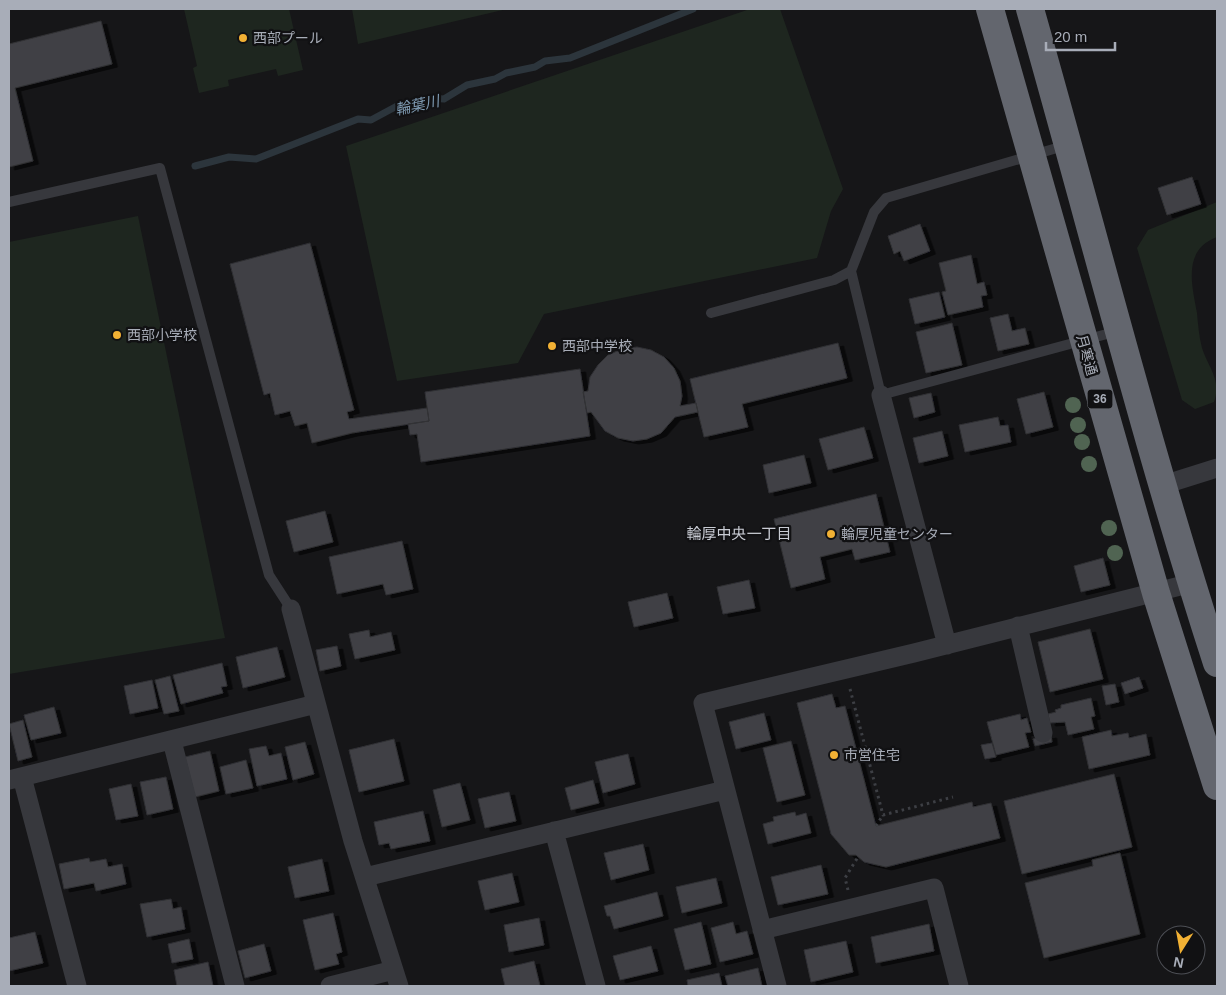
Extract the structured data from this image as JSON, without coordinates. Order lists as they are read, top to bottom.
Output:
{
  "streets": {
    "highway": ["月寒通", "36"]
  },
  "districts": ["輪厚中央一丁目"],
  "water": ["輪葉川"],
  "places": [
    "西部プール",
    "西部小学校",
    "西部中学校",
    "輪厚児童センター",
    "市営住宅"
  ],
  "scale_bar": "20 m",
  "north": "bottom"
}
